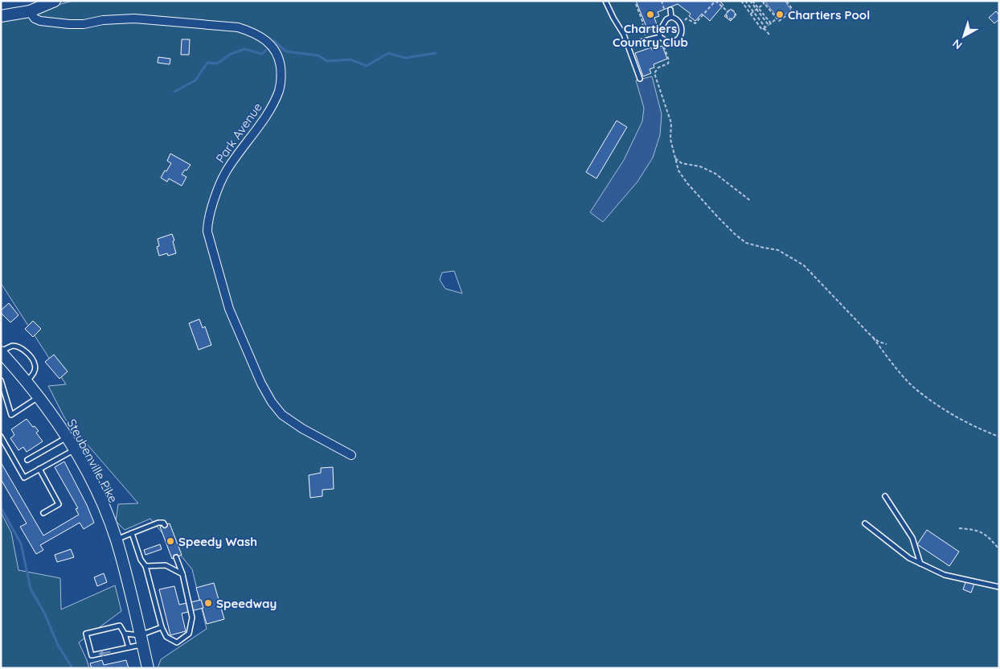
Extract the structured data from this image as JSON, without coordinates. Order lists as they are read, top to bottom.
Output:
{
  "streets": {
    "main road": ["Steubenville Pike"],
    "street": ["Park Avenue"]
  },
  "places": [
    "Chartiers Country Club",
    "Chartiers Pool",
    "Speedy Wash",
    "Speedway"
  ],
  "north": "bottom left"
}
